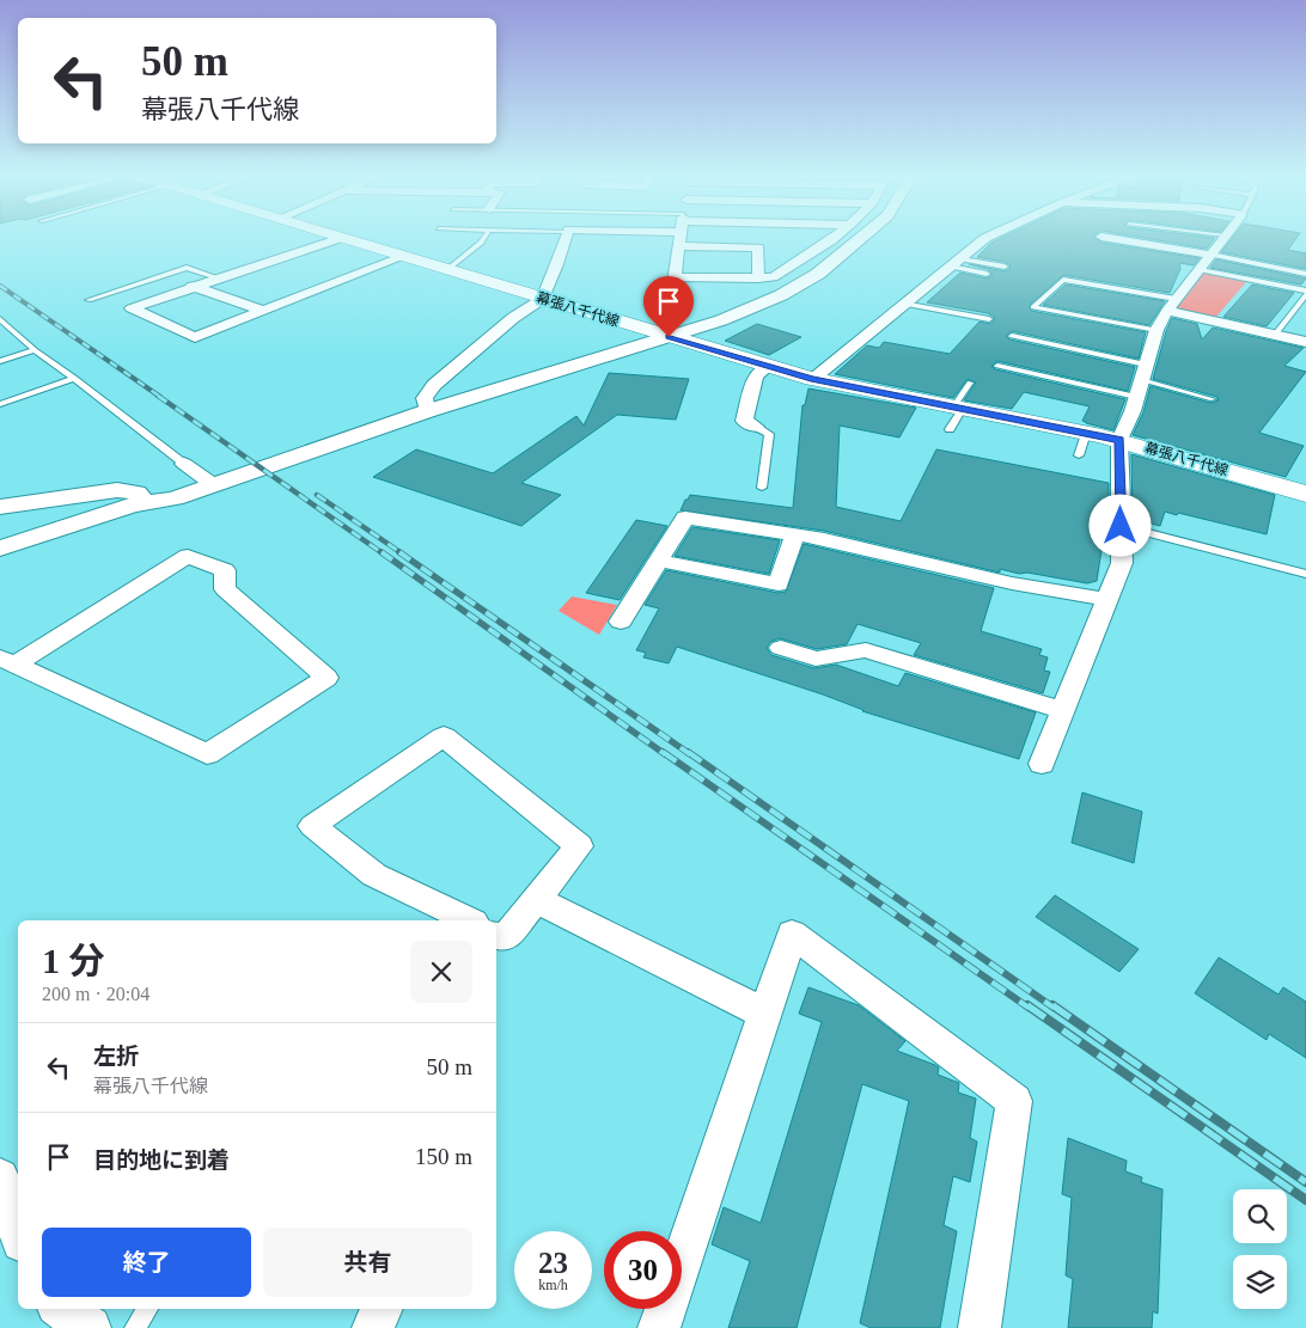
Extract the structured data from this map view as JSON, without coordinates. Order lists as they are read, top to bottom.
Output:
{
  "streets": {
    "main road": ["幕張八千代線"]
  },
  "page": {
    "turn": ["50 m", "幕張八千代線"],
    "heading": ["1 分", "200 m · 20:04"],
    "list": [
      {
        "name": "左折",
        "note": "幕張八千代線",
        "value": "50 m"
      },
      {
        "name": "目的地に到着",
        "value": "150 m"
      }
    ],
    "buttons": ["終了", "共有"],
    "speed": "23 km/h",
    "limit": "30"
  }
}
